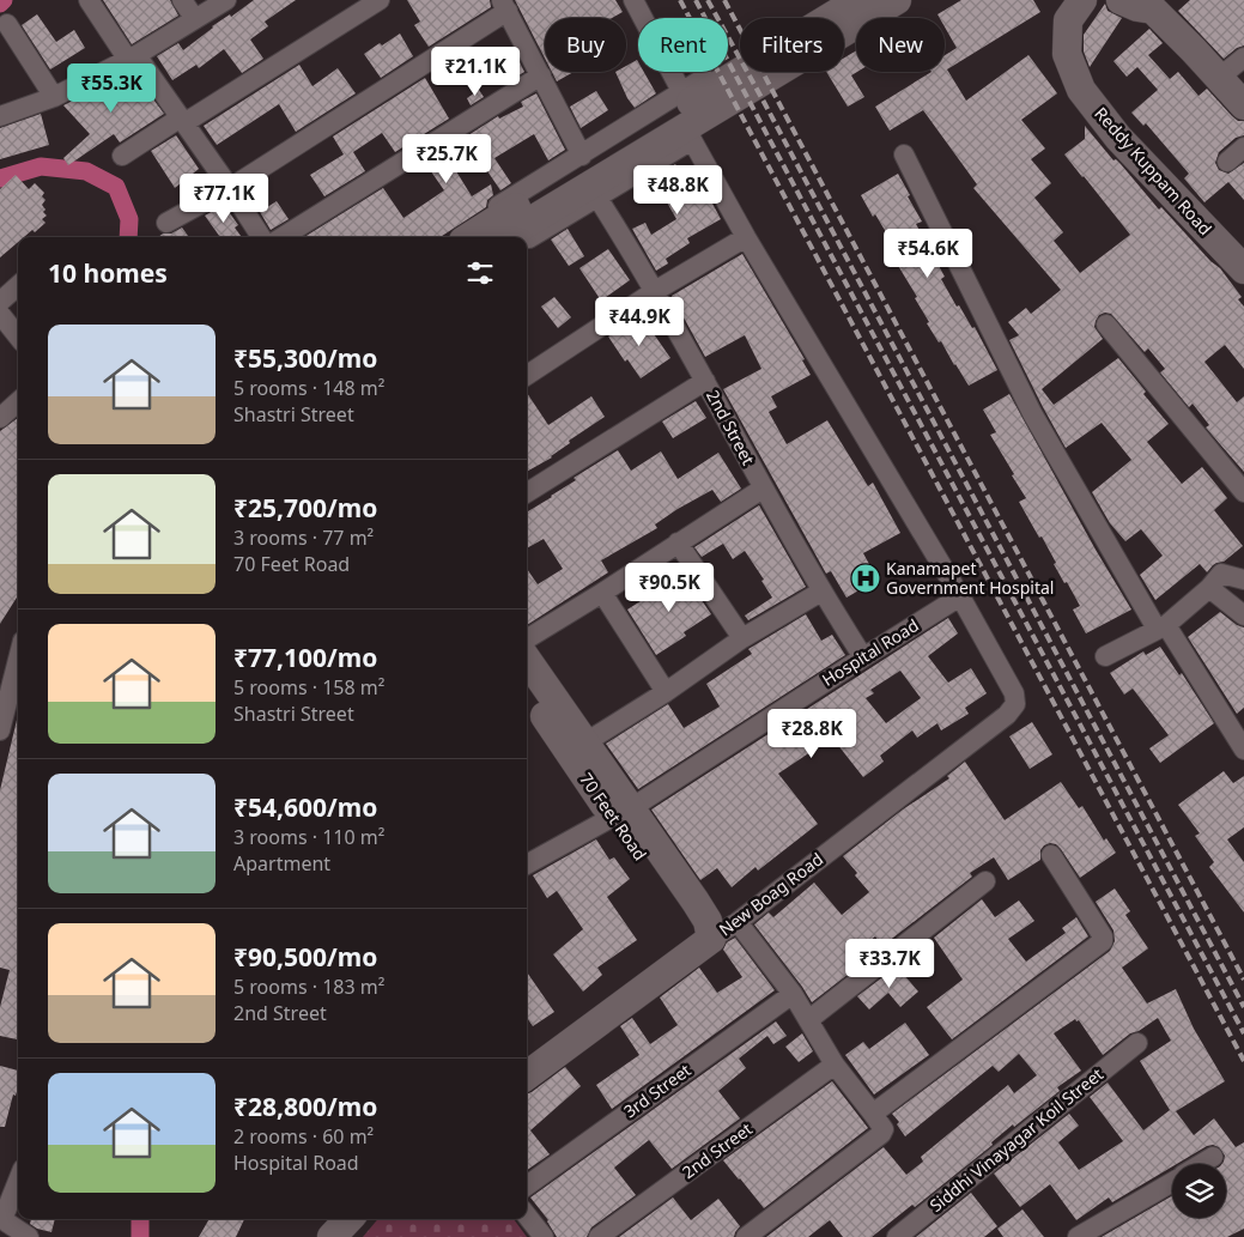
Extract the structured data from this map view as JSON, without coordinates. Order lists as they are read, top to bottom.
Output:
{
  "streets": {
    "main road": ["Reddy Kuppam Road", "70 Feet Road", "New Boag Road"],
    "street": [
      "2nd Street",
      "Hospital Road",
      "3rd Street",
      "Siddhi Vinayagar Koil Street"
    ]
  },
  "crossings": [
    ["2nd Street", "Hospital Road"],
    ["Hospital Road", "70 Feet Road"],
    ["Hospital Road", "New Boag Road"],
    ["70 Feet Road", "New Boag Road"]
  ],
  "places": {
    "hospital": ["Kanamapet Government Hospital"]
  },
  "page": {
    "chip": [
      "Buy",
      "Rent",
      "Filters",
      "New"
    ],
    "price": [
      "₹21.1K",
      "₹55.3K",
      "₹25.7K",
      "₹48.8K",
      "₹77.1K",
      "₹54.6K",
      "₹44.9K",
      "₹90.5K",
      "₹28.8K",
      "₹33.7K"
    ],
    "heading": "10 homes",
    "list": [
      {
        "name": "₹55,300/mo",
        "note": "5 rooms · 148 m² · Shastri Street"
      },
      {
        "name": "₹25,700/mo",
        "note": "3 rooms · 77 m² · 70 Feet Road"
      },
      {
        "name": "₹77,100/mo",
        "note": "5 rooms · 158 m² · Shastri Street"
      },
      {
        "name": "₹54,600/mo",
        "note": "3 rooms · 110 m² · Apartment"
      },
      {
        "name": "₹90,500/mo",
        "note": "5 rooms · 183 m² · 2nd Street"
      },
      {
        "name": "₹28,800/mo",
        "note": "2 rooms · 60 m² · Hospital Road"
      }
    ]
  }
}
